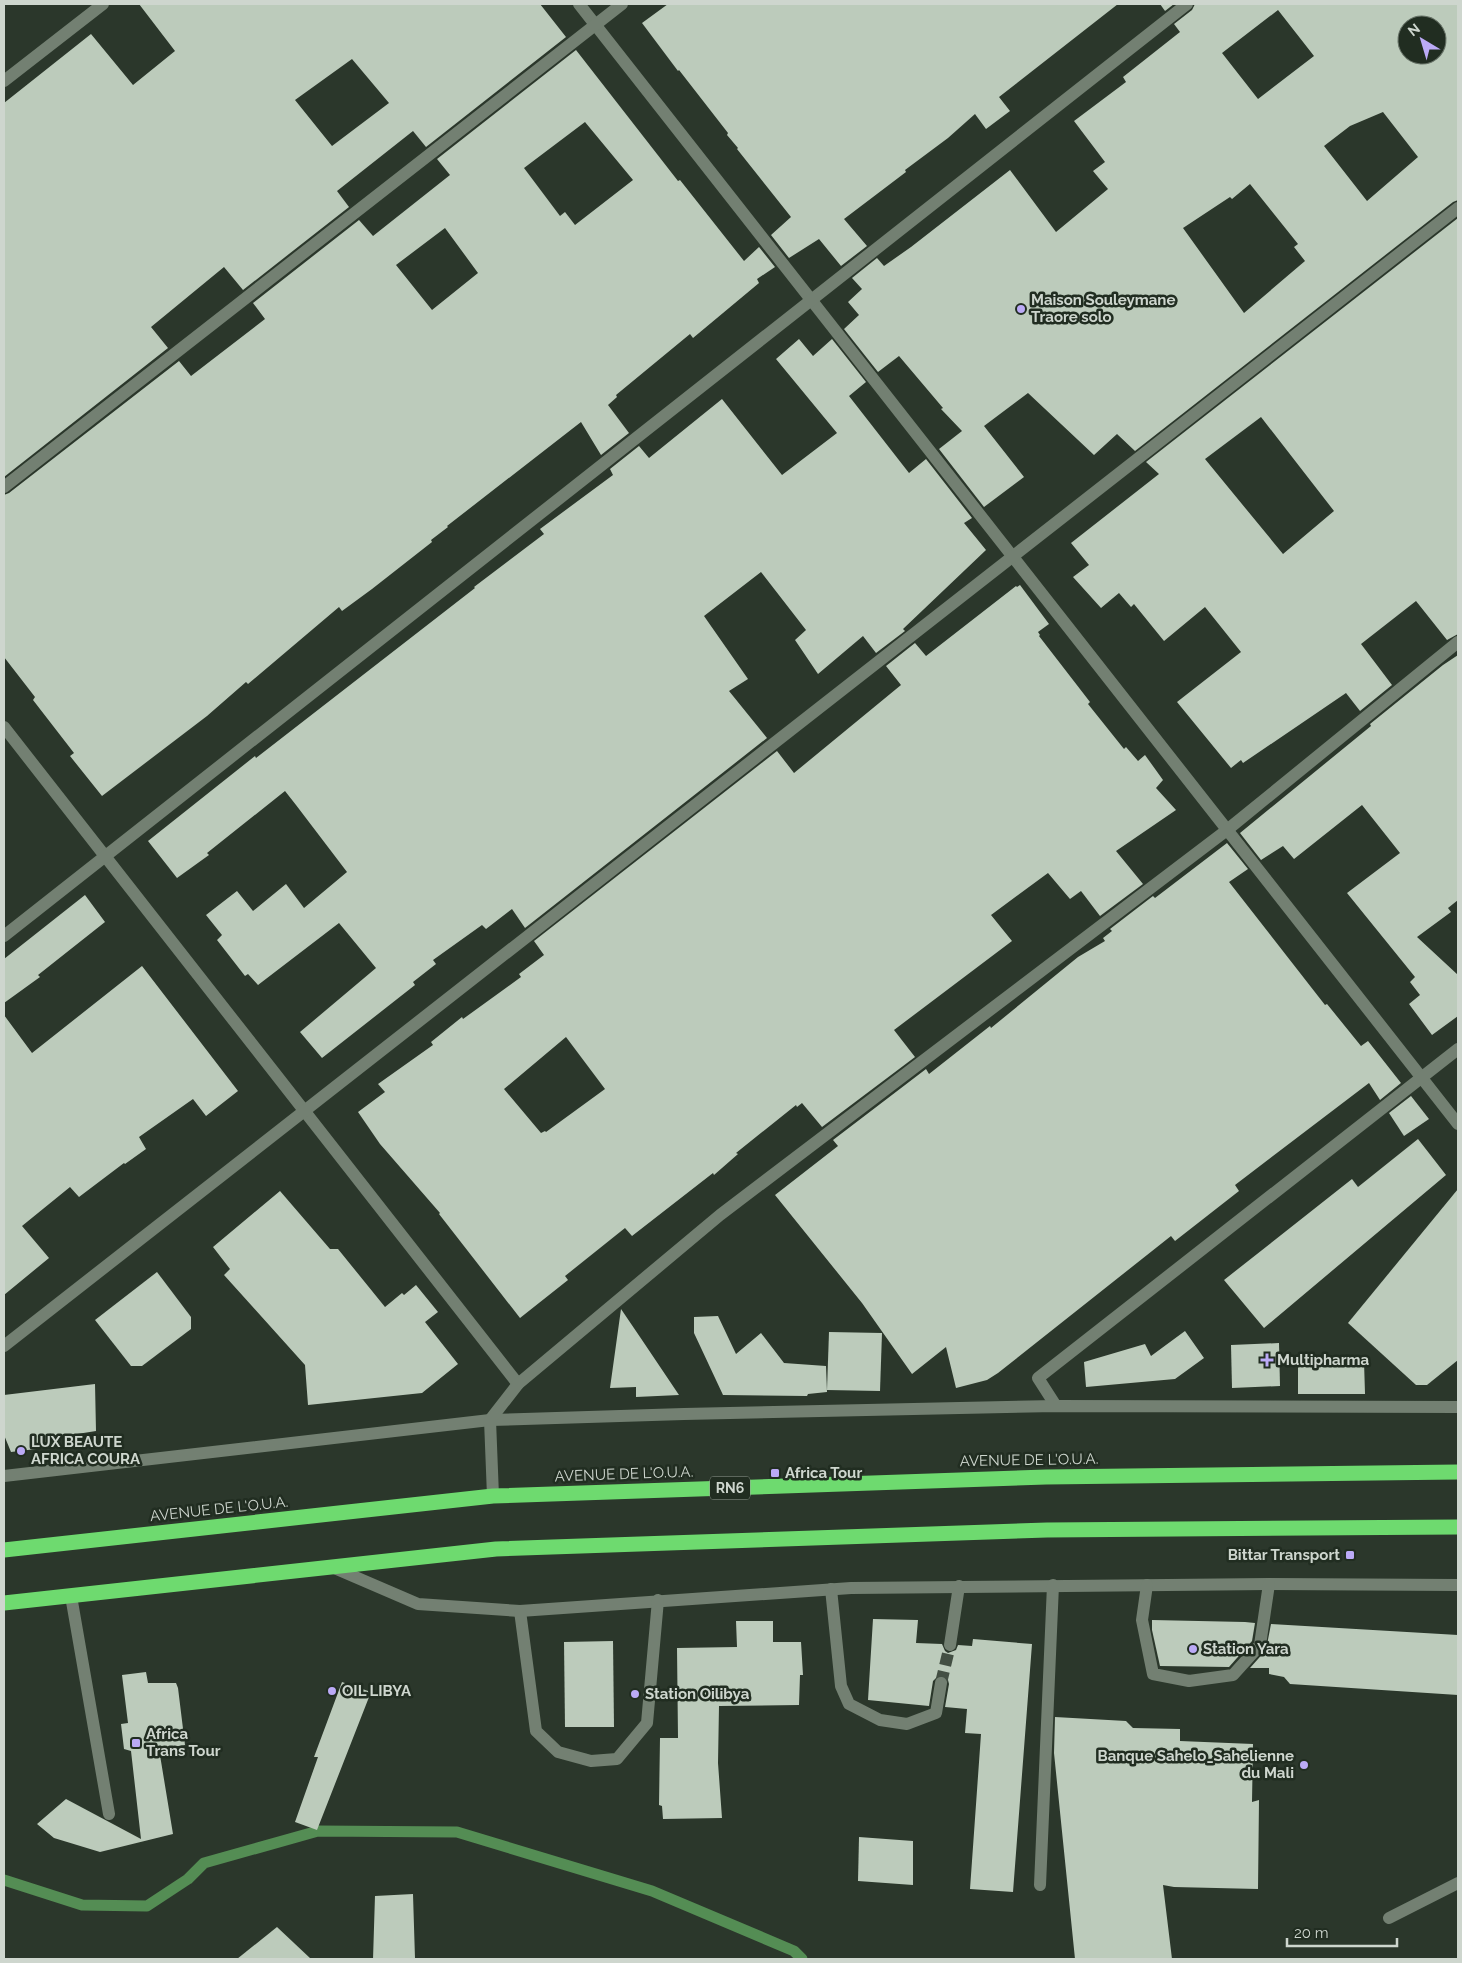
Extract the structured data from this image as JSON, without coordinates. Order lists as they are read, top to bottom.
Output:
{
  "streets": {
    "highway": ["AVENUE DE L'O.U.A.", "RN6"]
  },
  "places": {
    "other": [
      "Maison Souleymane Traore solo",
      "LUX BEAUTE AFRICA COURA",
      "Station Yara",
      "OIL LIBYA",
      "Station Oilibya",
      "Banque Sahelo_Sahelienne du Mali"
    ],
    "health": ["Multipharma"],
    "transit": ["Africa Tour", "Bittar Transport", "Africa Trans Tour"]
  },
  "scale_bar": "20 m",
  "north": "top left"
}
